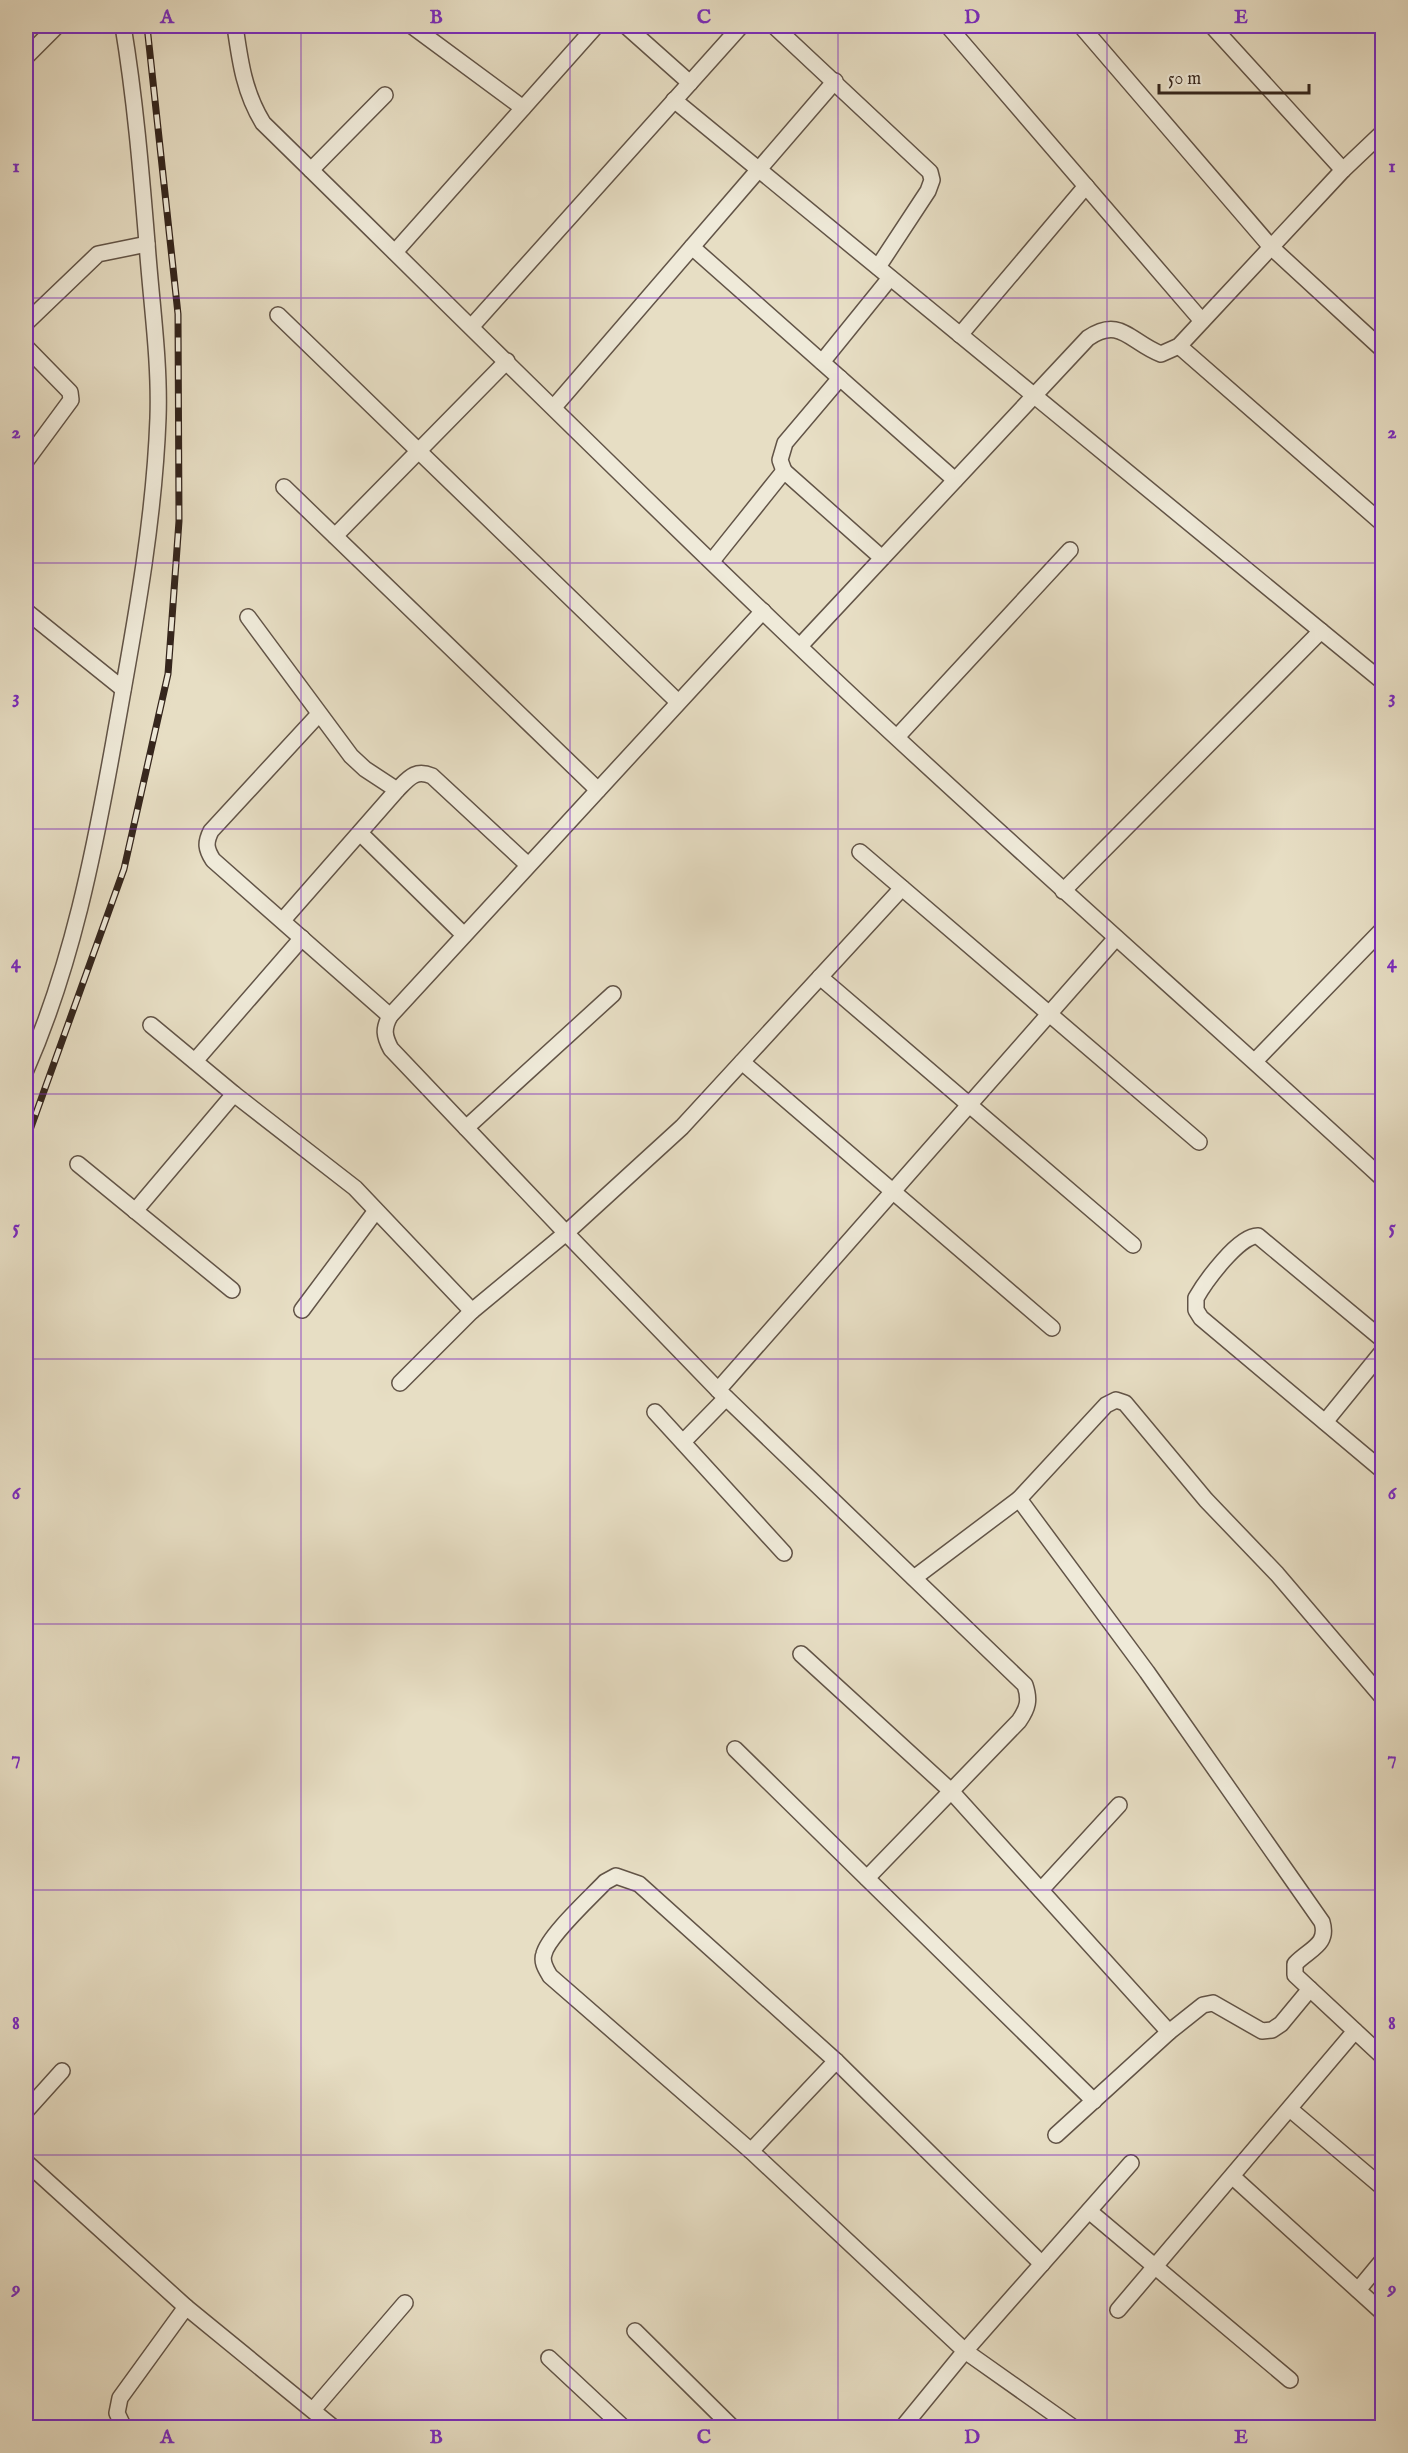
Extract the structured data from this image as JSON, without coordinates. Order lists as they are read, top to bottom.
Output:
{
  "scale_bar": "50 m",
  "grid": {
    "columns": [
      "A",
      "B",
      "C",
      "D",
      "E"
    ],
    "rows": [
      "1",
      "2",
      "3",
      "4",
      "5",
      "6",
      "7",
      "8",
      "9"
    ]
  }
}
